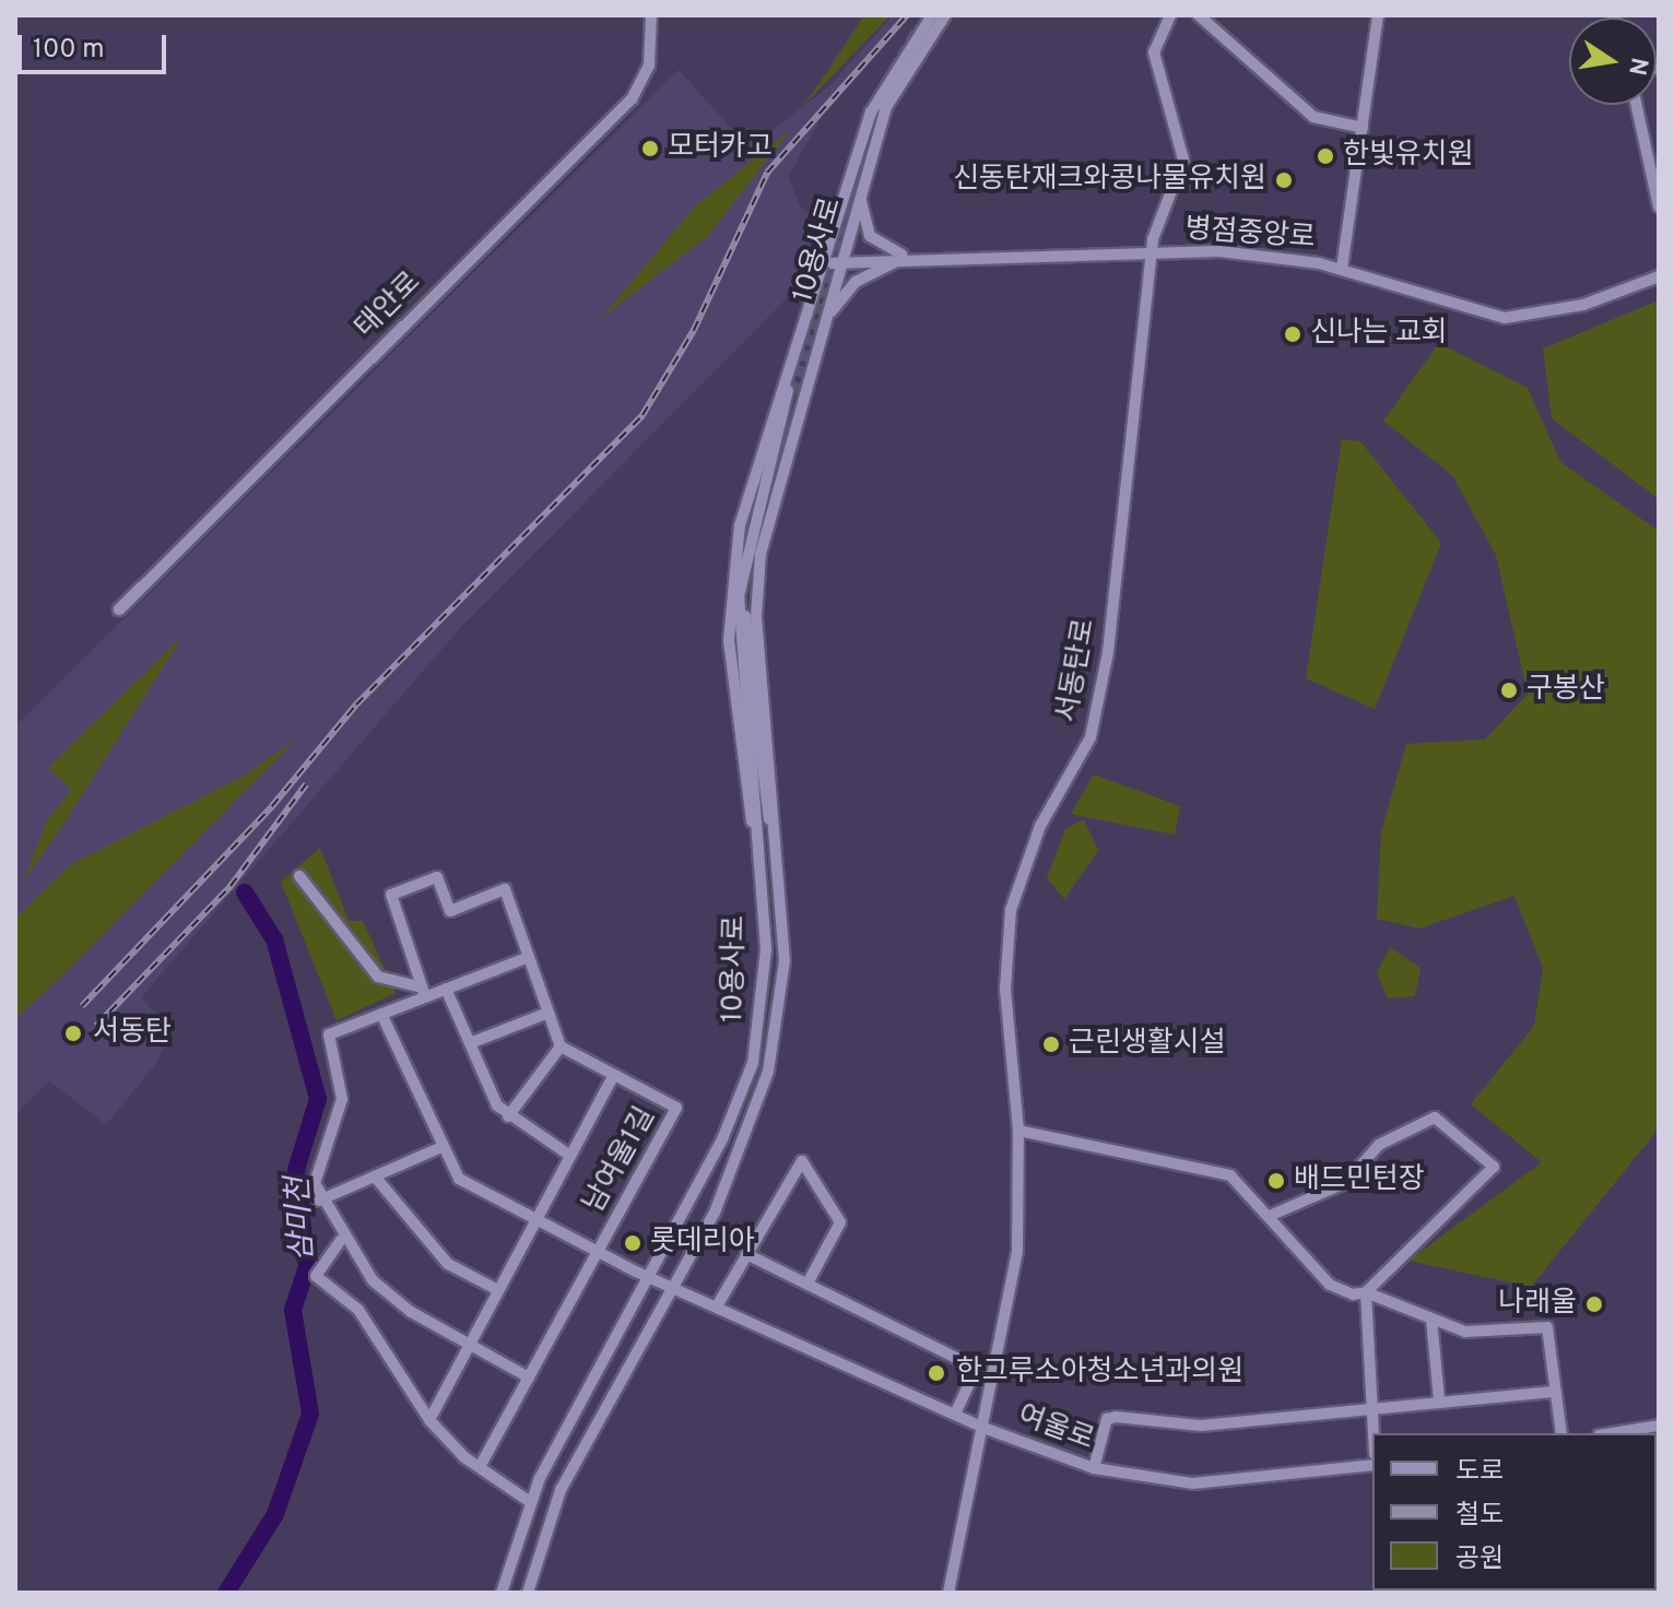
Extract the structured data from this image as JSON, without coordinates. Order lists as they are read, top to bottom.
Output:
{
  "streets": {
    "street": [
      "병점중앙로",
      "10용사로",
      "태안로",
      "서동탄로",
      "남여울1길",
      "여울로"
    ]
  },
  "crossings": [
    ["병점중앙로", "10용사로"],
    ["병점중앙로", "서동탄로"],
    ["10용사로", "여울로"],
    ["서동탄로", "여울로"],
    ["남여울1길", "여울로"]
  ],
  "water": ["삼미천"],
  "places": [
    "모터카고",
    "한빛유치원",
    "신동탄재크와콩나물유치원",
    "신나는 교회",
    "구봉산",
    "서동탄",
    "근린생활시설",
    "배드민턴장",
    "롯데리아",
    "나래울",
    "한그루소아청소년과의원"
  ],
  "legend": ["도로", "철도", "공원"],
  "scale_bar": "100 m",
  "north": "right"
}
